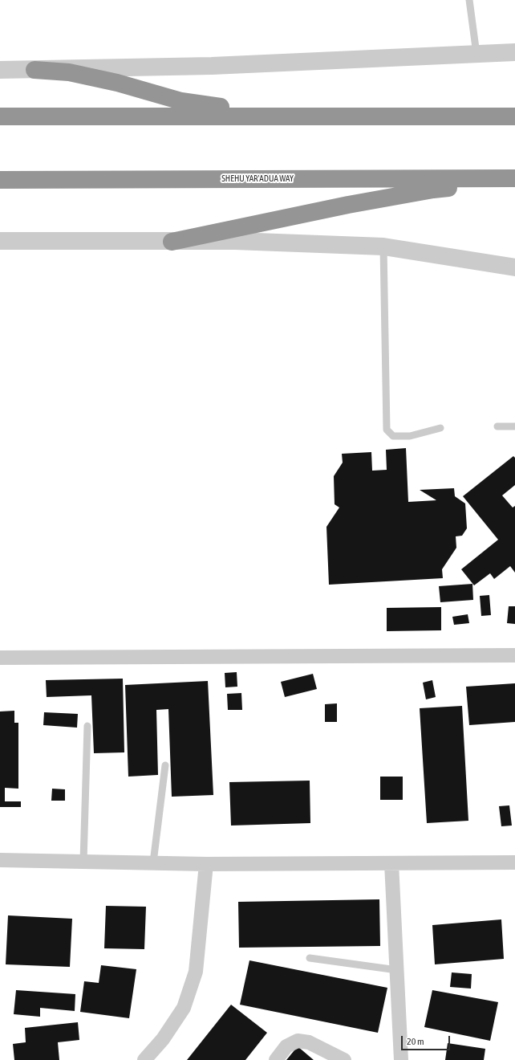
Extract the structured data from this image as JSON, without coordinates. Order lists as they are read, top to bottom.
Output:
{
  "streets": {
    "highway": ["SHEHU YAR'ADUA WAY"]
  },
  "scale_bar": "20 m"
}
